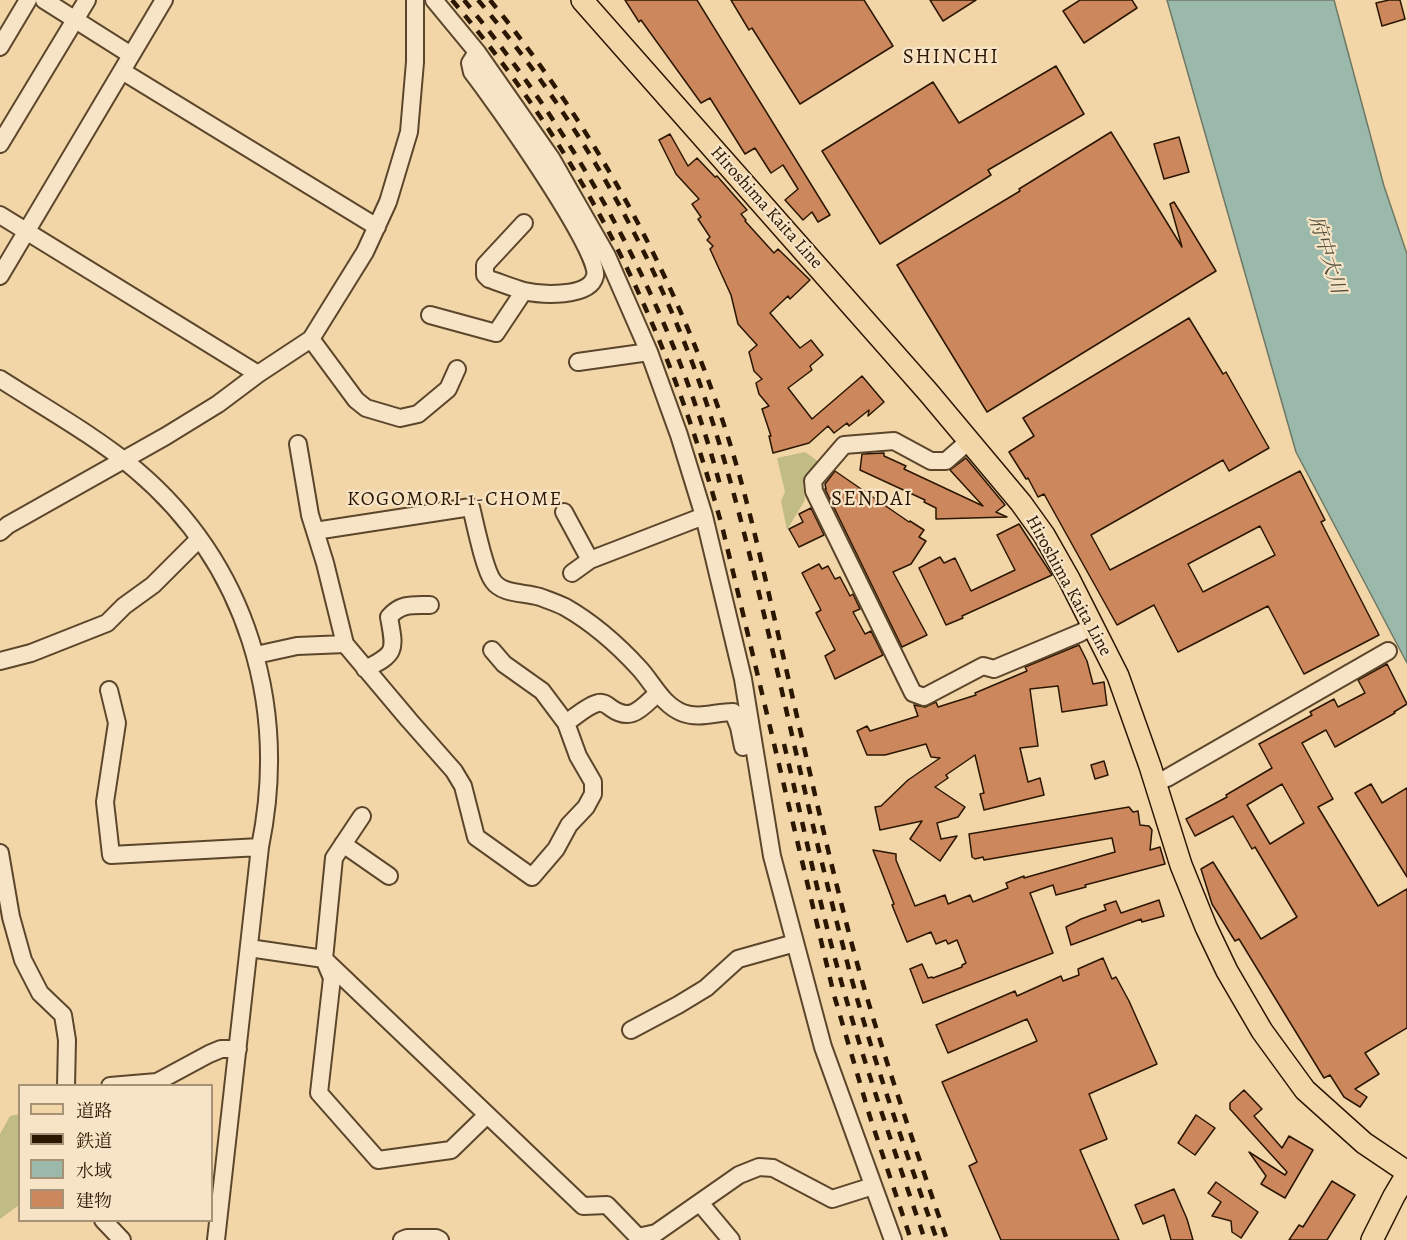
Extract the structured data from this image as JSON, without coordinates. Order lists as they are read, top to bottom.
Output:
{
  "streets": {
    "main road": ["Hiroshima Kaita Line"]
  },
  "districts": ["SHINCHI", "KOGOMORI 1-CHOME", "SENDAI"],
  "water": ["府中大川"],
  "legend": [
    "道路",
    "鉄道",
    "水域",
    "建物"
  ]
}
